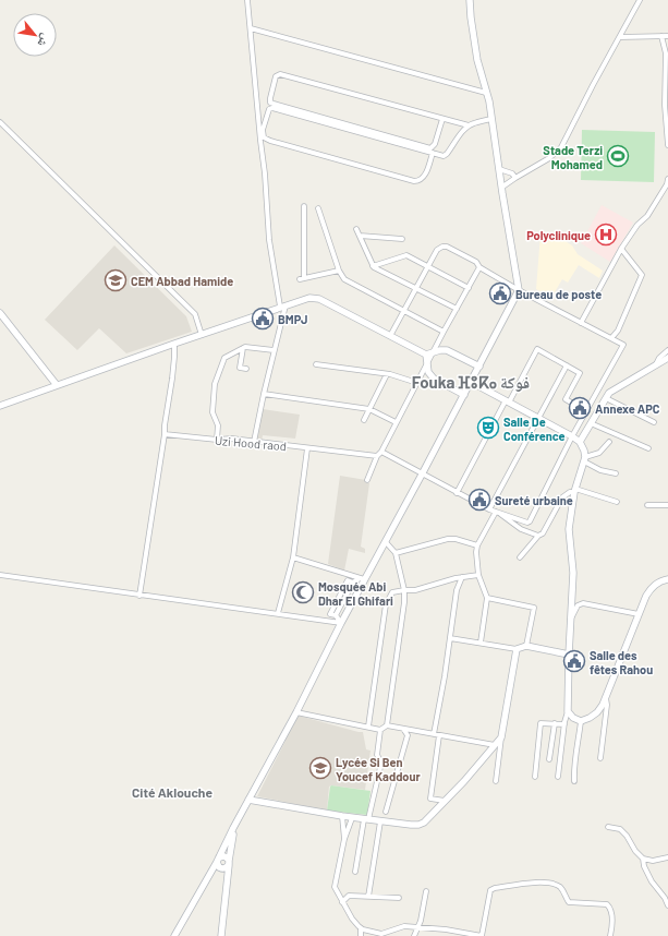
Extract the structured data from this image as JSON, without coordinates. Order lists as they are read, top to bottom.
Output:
{
  "streets": {
    "street": ["Uzi Hood raod"]
  },
  "districts": ["Fouka ⴼⵓⴽⴰ فوكة", "Cité Aklouche"],
  "places": {
    "sports": ["Stade Terzi Mohamed"],
    "hospital": ["Polyclinique"],
    "school or university": ["CEM Abbad Hamide", "Lycée Si Ben Youcef Kaddour"],
    "public building": [
      "Bureau de poste",
      "BMPJ",
      "Annexe APC",
      "Sureté urbaine",
      "Salle des fêtes Rahou"
    ],
    "theatre": ["Salle De Conférence"],
    "mosque": ["Mosquée Abi Dhar El Ghifari"]
  },
  "north": "bottom right"
}
